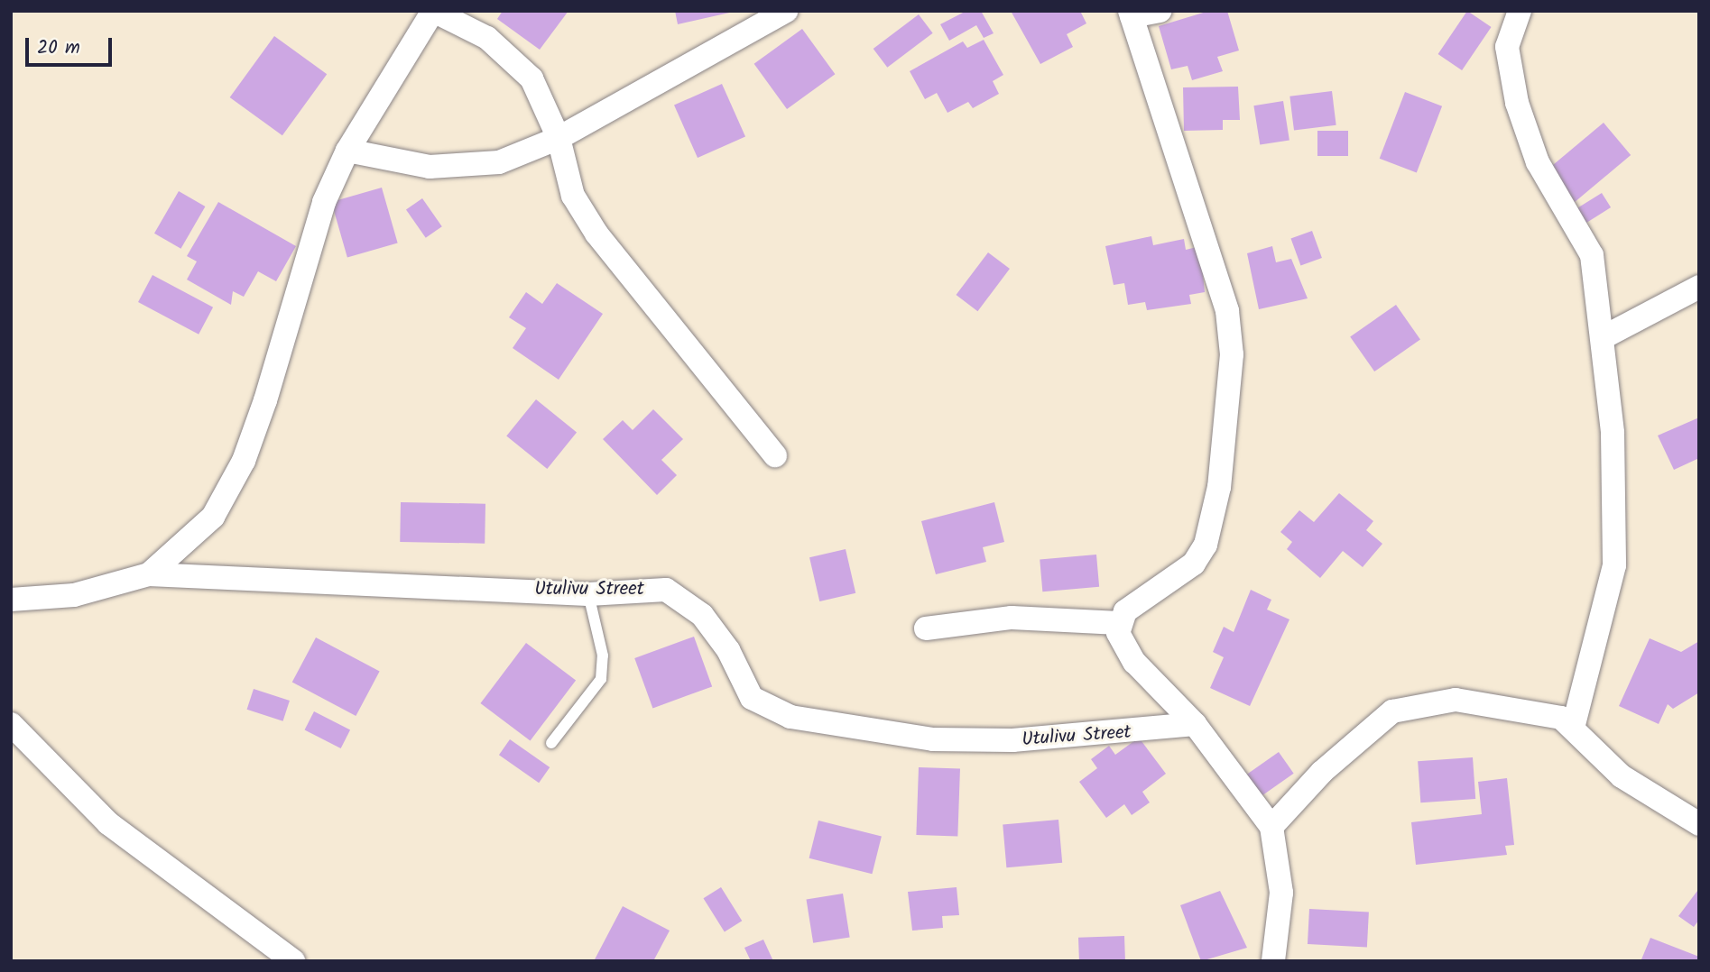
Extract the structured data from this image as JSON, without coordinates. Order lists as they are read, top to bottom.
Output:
{
  "streets": {
    "street": ["Utulivu Street"]
  },
  "scale_bar": "20 m"
}
